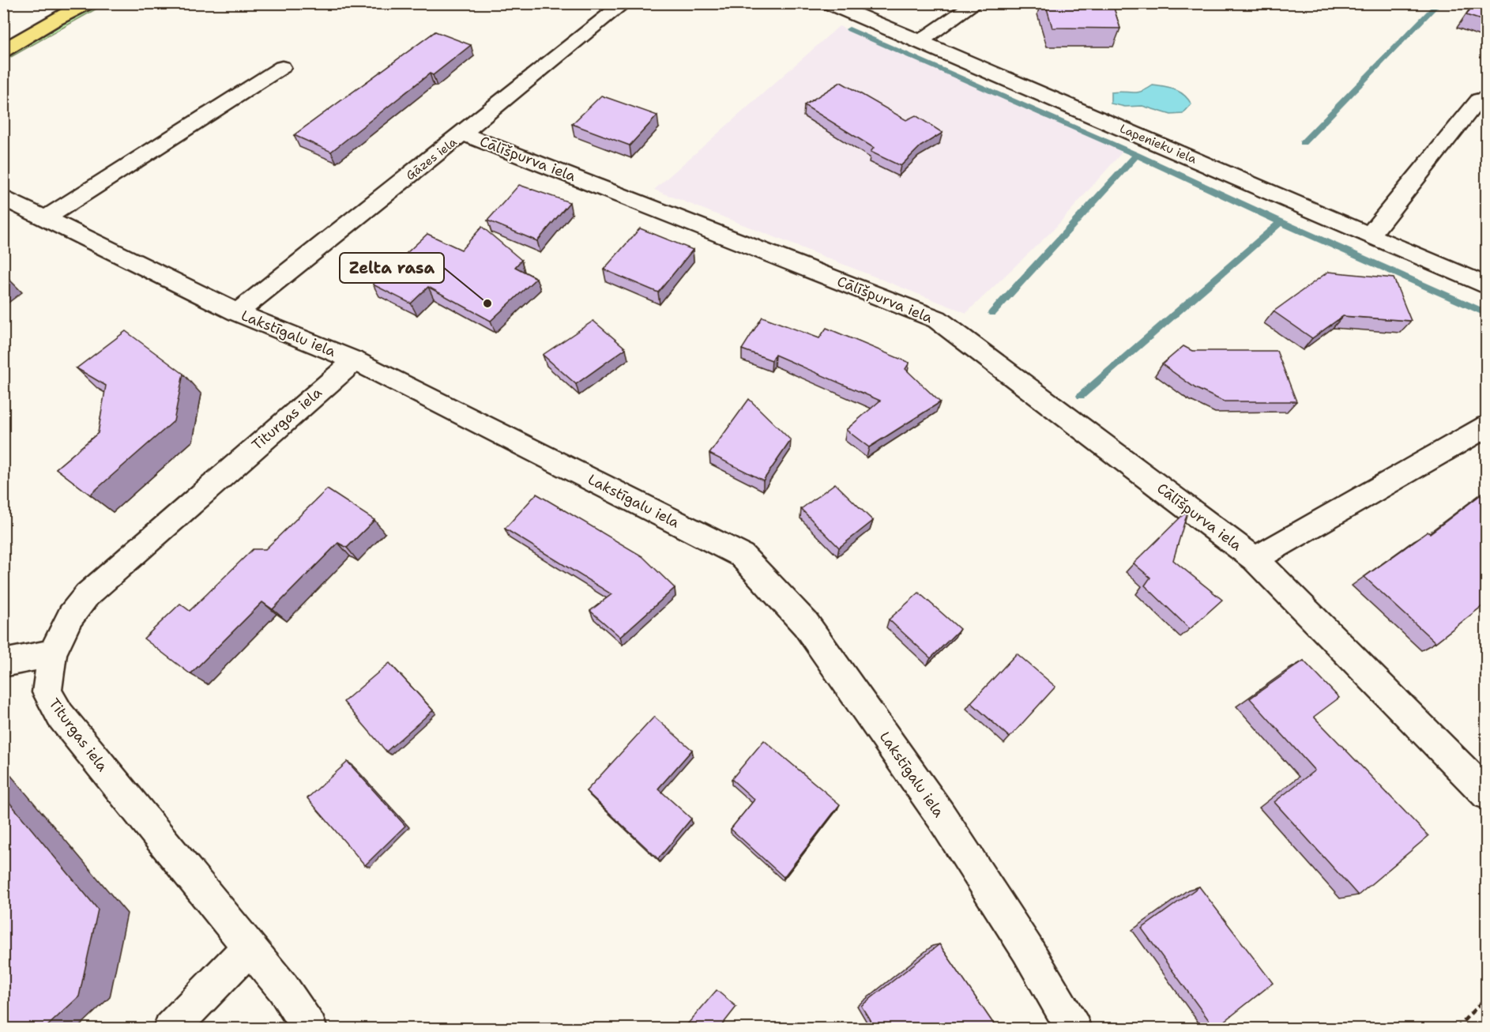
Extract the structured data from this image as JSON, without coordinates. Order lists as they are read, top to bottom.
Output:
{
  "streets": {
    "street": [
      "Lapenieku iela",
      "Gāzes iela",
      "Cālīšpurva iela",
      "Lakstīgalu iela",
      "Titurgas iela"
    ]
  },
  "crossings": [
    ["Gāzes iela", "Cālīšpurva iela"],
    ["Gāzes iela", "Lakstīgalu iela"],
    ["Lakstīgalu iela", "Titurgas iela"]
  ],
  "places": ["Zelta rasa"]
}
